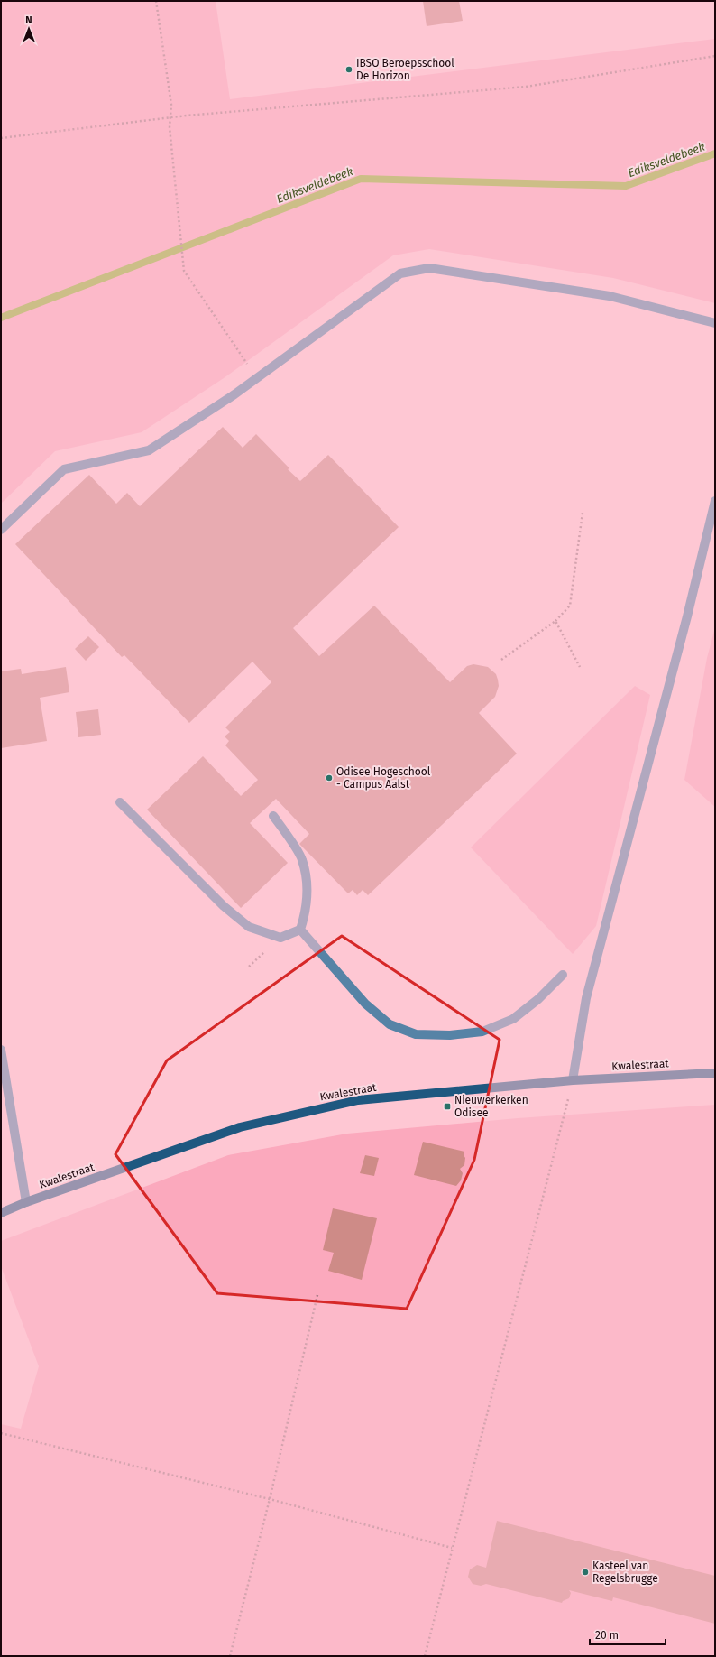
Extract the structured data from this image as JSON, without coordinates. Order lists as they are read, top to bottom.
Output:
{
  "streets": {
    "street": ["Kwalestraat"]
  },
  "water": ["Ediksveldebeek"],
  "places": {
    "other": ["IBSO Beroepsschool De Horizon", "Odisee Hogeschool - Campus Aalst", "Kasteel van Regelsbrugge"],
    "transit": ["Nieuwerkerken Odisee"]
  },
  "scale_bar": "20 m",
  "north": "top"
}
